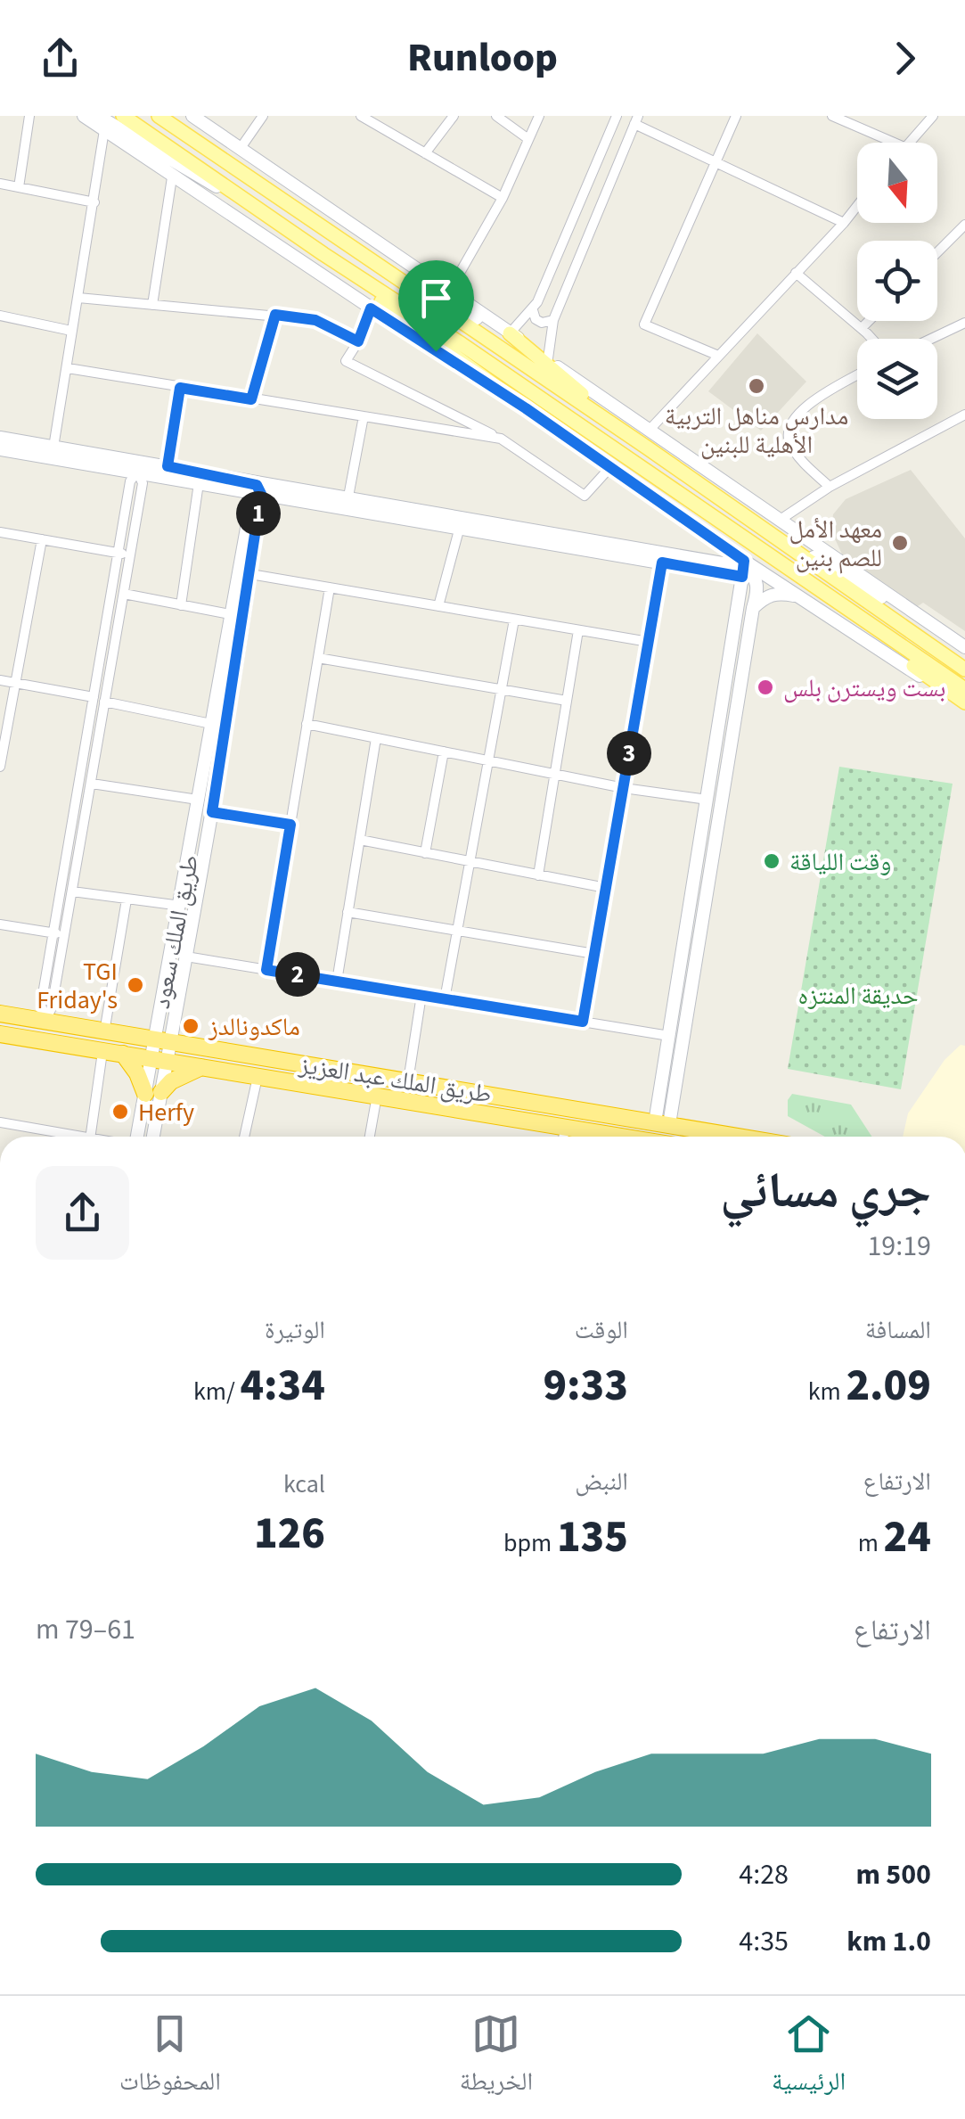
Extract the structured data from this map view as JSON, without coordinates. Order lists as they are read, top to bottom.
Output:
{
  "streets": {
    "highway": ["طريق الملك عبد العزيز"],
    "main road": ["طريق الملك سعود"]
  },
  "crossings": [
    ["طريق الملك سعود", "طريق الملك عبد العزيز"]
  ],
  "parks": ["حديقة المنتزه"],
  "places": [
    "مدارس مناهل التربية الأهلية للبنين",
    "معهد الأمل للصم بنين",
    "بست ويسترن بلس",
    "وقت اللياقة",
    "TGI Friday's",
    "ماكدونالدز",
    "Herfy"
  ],
  "north": "bottom",
  "page": {
    "header": "Runloop",
    "pins": ["1", "3", "2"],
    "heading": ["جري مسائي", "19:19"],
    "stats": [
      ["المسافة", "2.09 km"],
      ["الوقت", "9:33"],
      ["الوتيرة", "4:34 /km"],
      ["الارتفاع", "24 m"],
      ["النبض", "135 bpm"],
      ["kcal", "126"]
    ],
    "chart": ["الارتفاع", "61–79 m"],
    "list": [
      {
        "name": "500 m",
        "note": "4:28"
      },
      {
        "name": "1.0 km",
        "note": "4:35"
      }
    ],
    "tabs": ["الرئيسية", "الخريطة", "المحفوظات"]
  }
}
